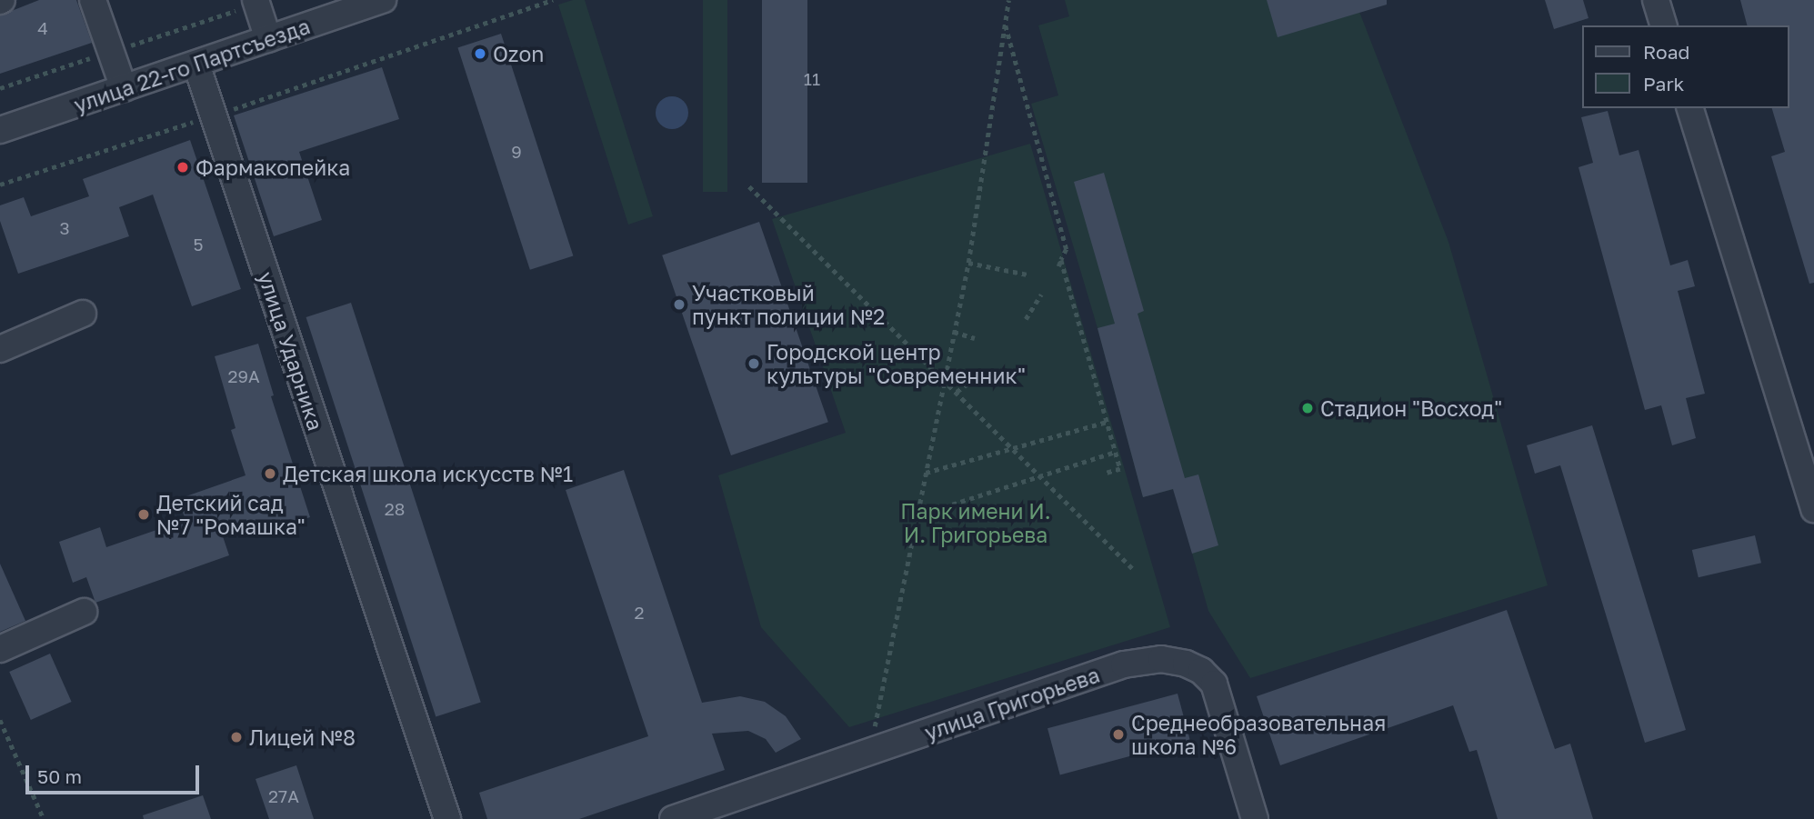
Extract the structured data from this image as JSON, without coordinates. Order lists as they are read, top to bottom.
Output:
{
  "streets": {
    "street": ["улица 22-го Партсъезда", "улица Ударника", "улица Григорьева"]
  },
  "crossings": [
    ["улица 22-го Партсъезда", "улица Ударника"]
  ],
  "parks": ["Парк имени И. И. Григорьева"],
  "places": [
    "Ozon",
    "Фармакопейка",
    "Участковый пункт полиции №2",
    "Городской центр культуры \"Современник\"",
    "Стадион \"Восход\"",
    "Детская школа искусств №1",
    "Детский сад №7 \"Ромашка\"",
    "Среднеобразовательная школа №6",
    "Лицей №8"
  ],
  "house_numbers": [
    "4",
    "11",
    "9",
    "3",
    "5",
    "29А",
    "28",
    "2",
    "27А"
  ],
  "legend": ["Road", "Park"],
  "scale_bar": "50 m"
}
